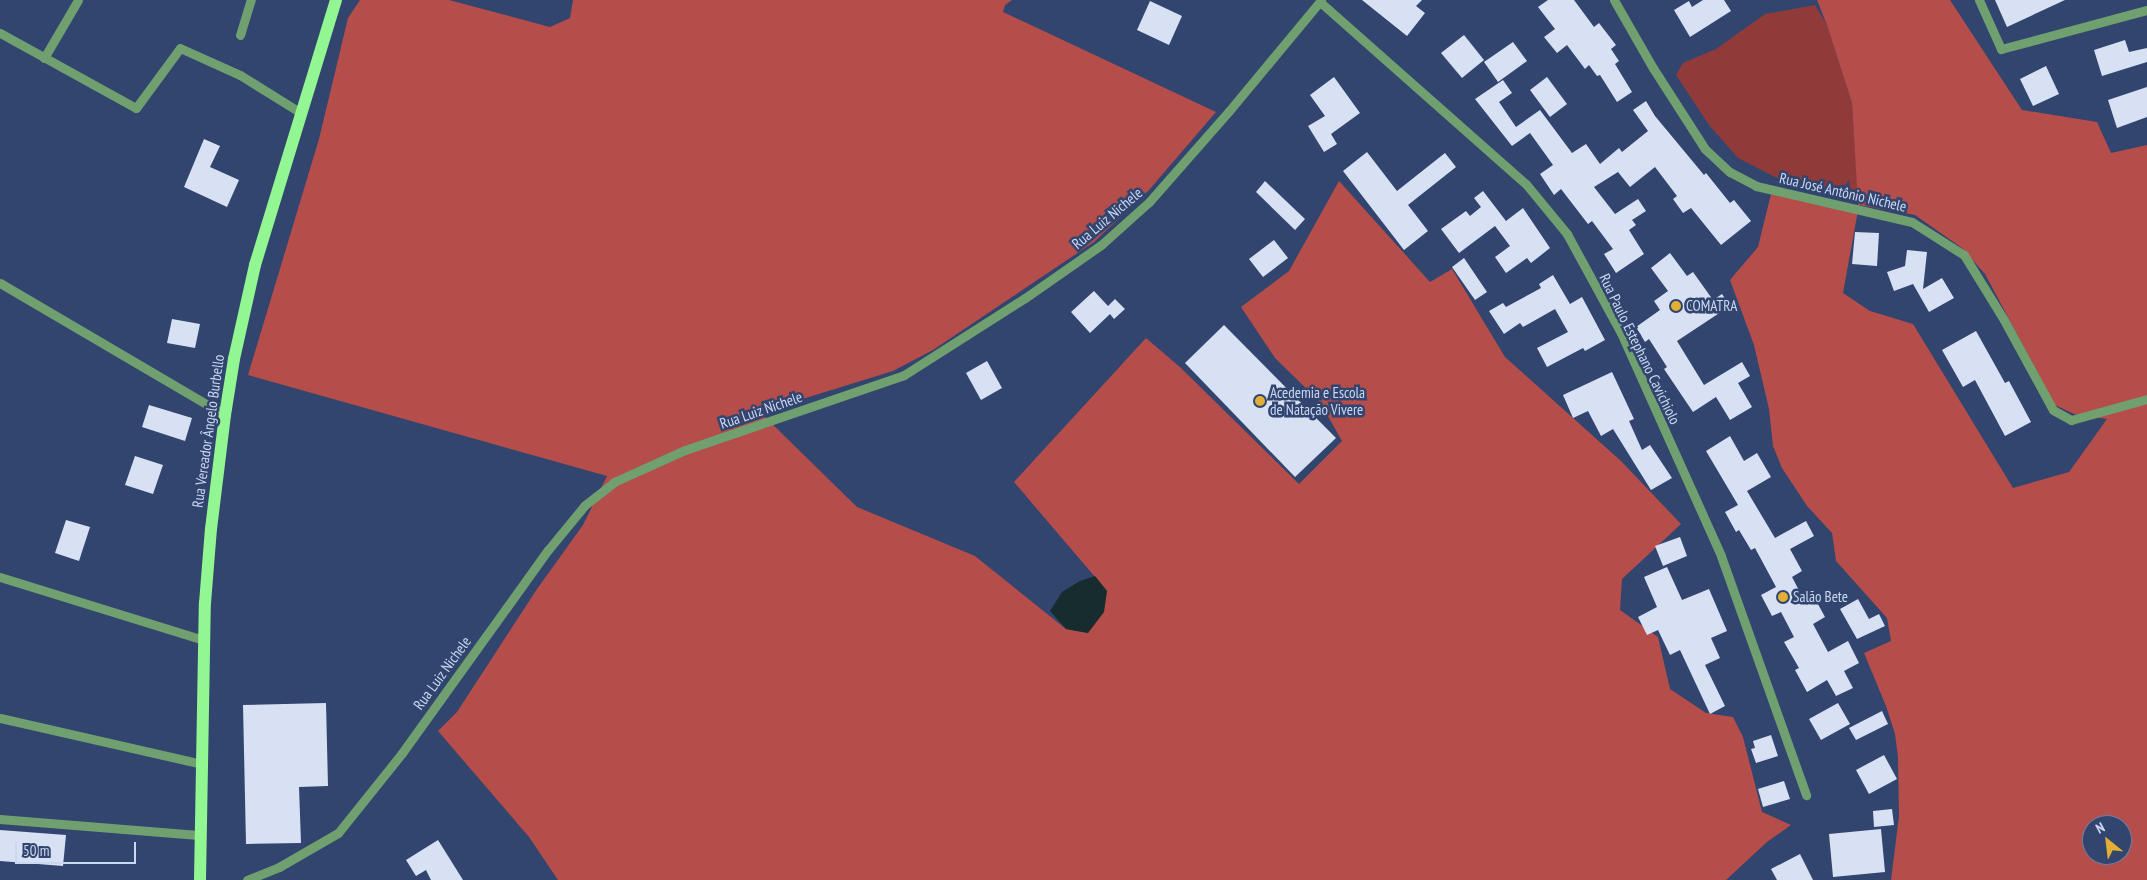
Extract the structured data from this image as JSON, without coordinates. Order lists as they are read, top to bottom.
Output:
{
  "streets": {
    "main road": ["Rua Vereador Ângelo Burbello"],
    "street": ["Rua José Antônio Nichele", "Rua Luiz Nichele", "Rua Paulo Estephano Cavichiolo"]
  },
  "crossings": [
    ["Rua Luiz Nichele", "Rua Paulo Estephano Cavichiolo"]
  ],
  "places": ["COMATRA", "Acedemia e Escola de Natação Vivere", "Salão Bete"],
  "scale_bar": "50 m",
  "north": "top left"
}
